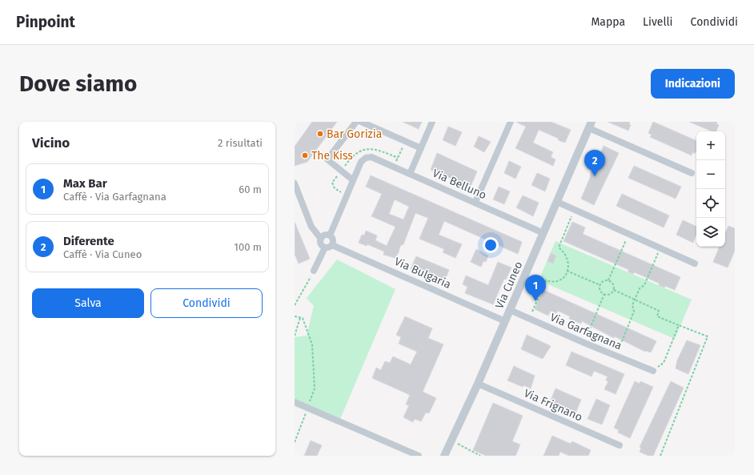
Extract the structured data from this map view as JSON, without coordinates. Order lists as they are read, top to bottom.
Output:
{
  "streets": {
    "street": [
      "Via Belluno",
      "Via Bulgaria",
      "Via Cuneo",
      "Via Garfagnana",
      "Via Frignano"
    ]
  },
  "crossings": [
    ["Via Belluno", "Via Cuneo"],
    ["Via Bulgaria", "Via Cuneo"],
    ["Via Cuneo", "Via Garfagnana"],
    ["Via Cuneo", "Via Frignano"]
  ],
  "places": ["Bar Gorizia", "The Kiss"],
  "page": {
    "header": "Pinpoint",
    "nav": ["Mappa", "Livelli", "Condividi"],
    "buttons": [
      "Indicazioni",
      ["Salva", "Condividi"]
    ],
    "title": "Dove siamo",
    "heading": ["Vicino", "2 risultati"],
    "map_buttons": ["+", "−"],
    "pins": ["2", "1"],
    "list": [
      {
        "mark": "1",
        "name": "Max Bar",
        "note": "Caffè · Via Garfagnana",
        "value": "60 m"
      },
      {
        "mark": "2",
        "name": "Diferente",
        "note": "Caffè · Via Cuneo",
        "value": "100 m"
      }
    ]
  }
}
